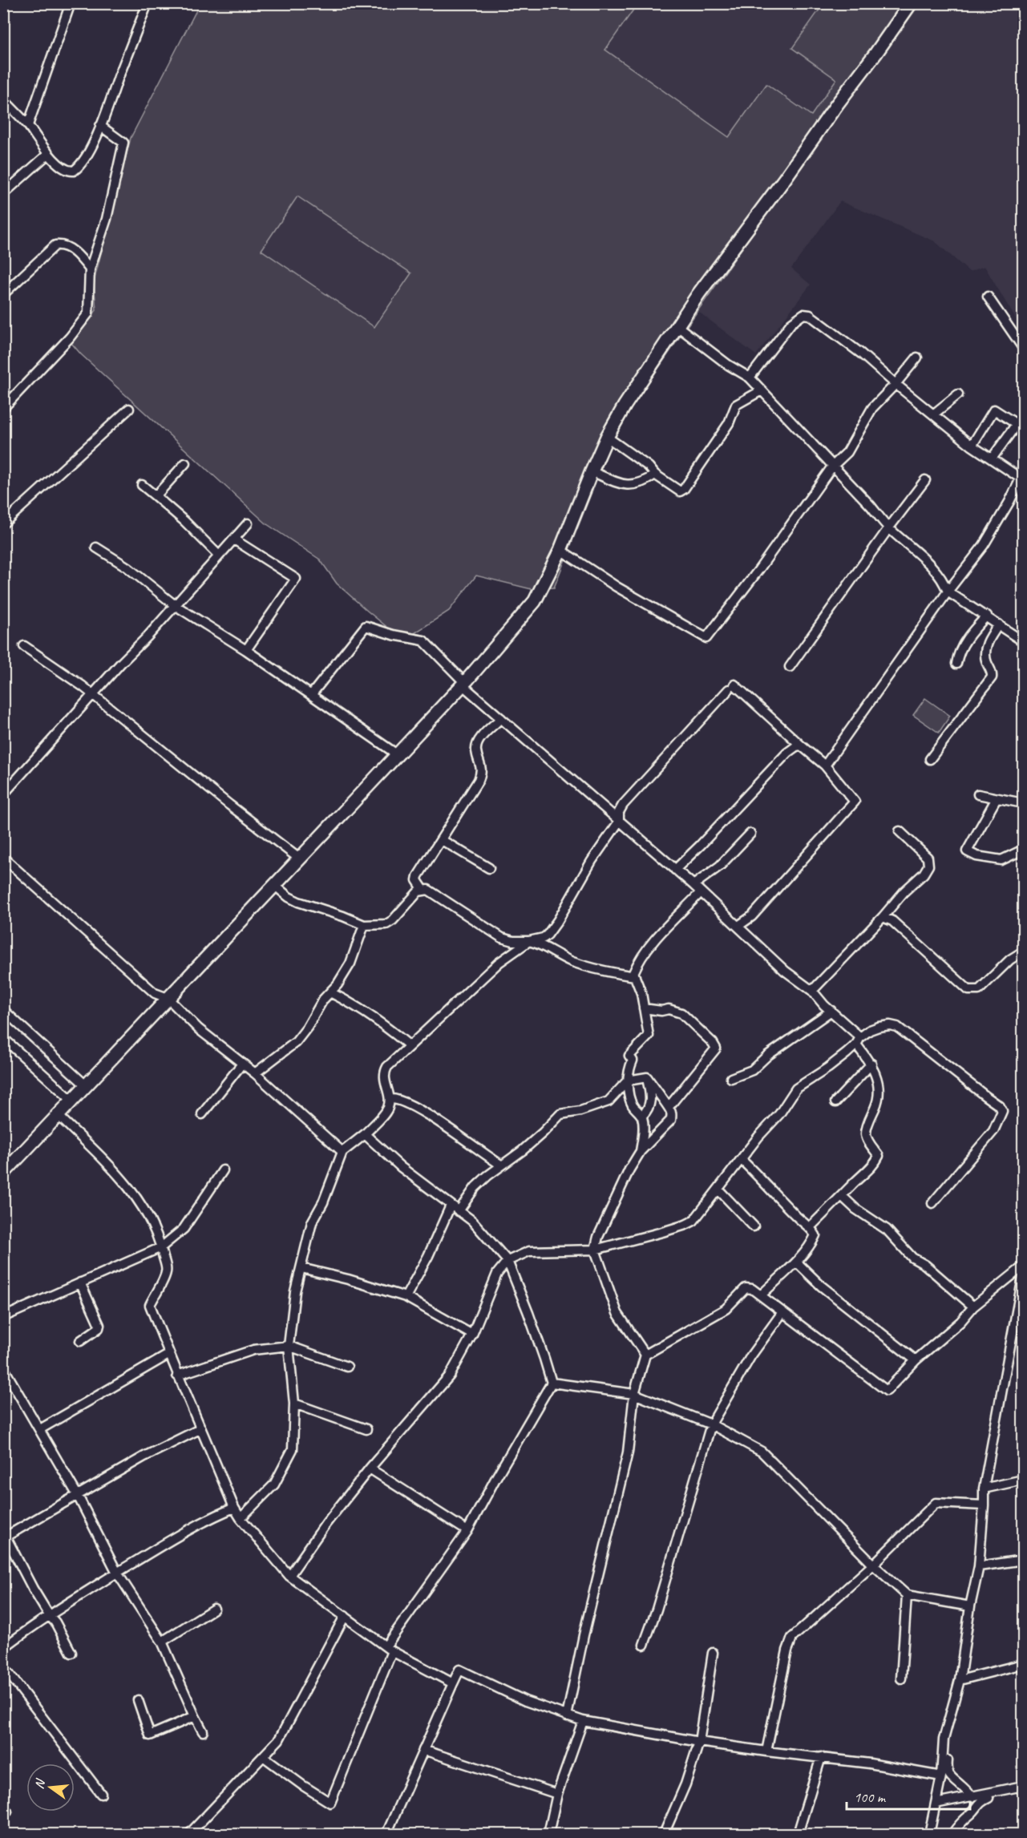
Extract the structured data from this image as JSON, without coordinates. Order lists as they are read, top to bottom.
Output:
{
  "scale_bar": "100 m",
  "north": "left"
}
